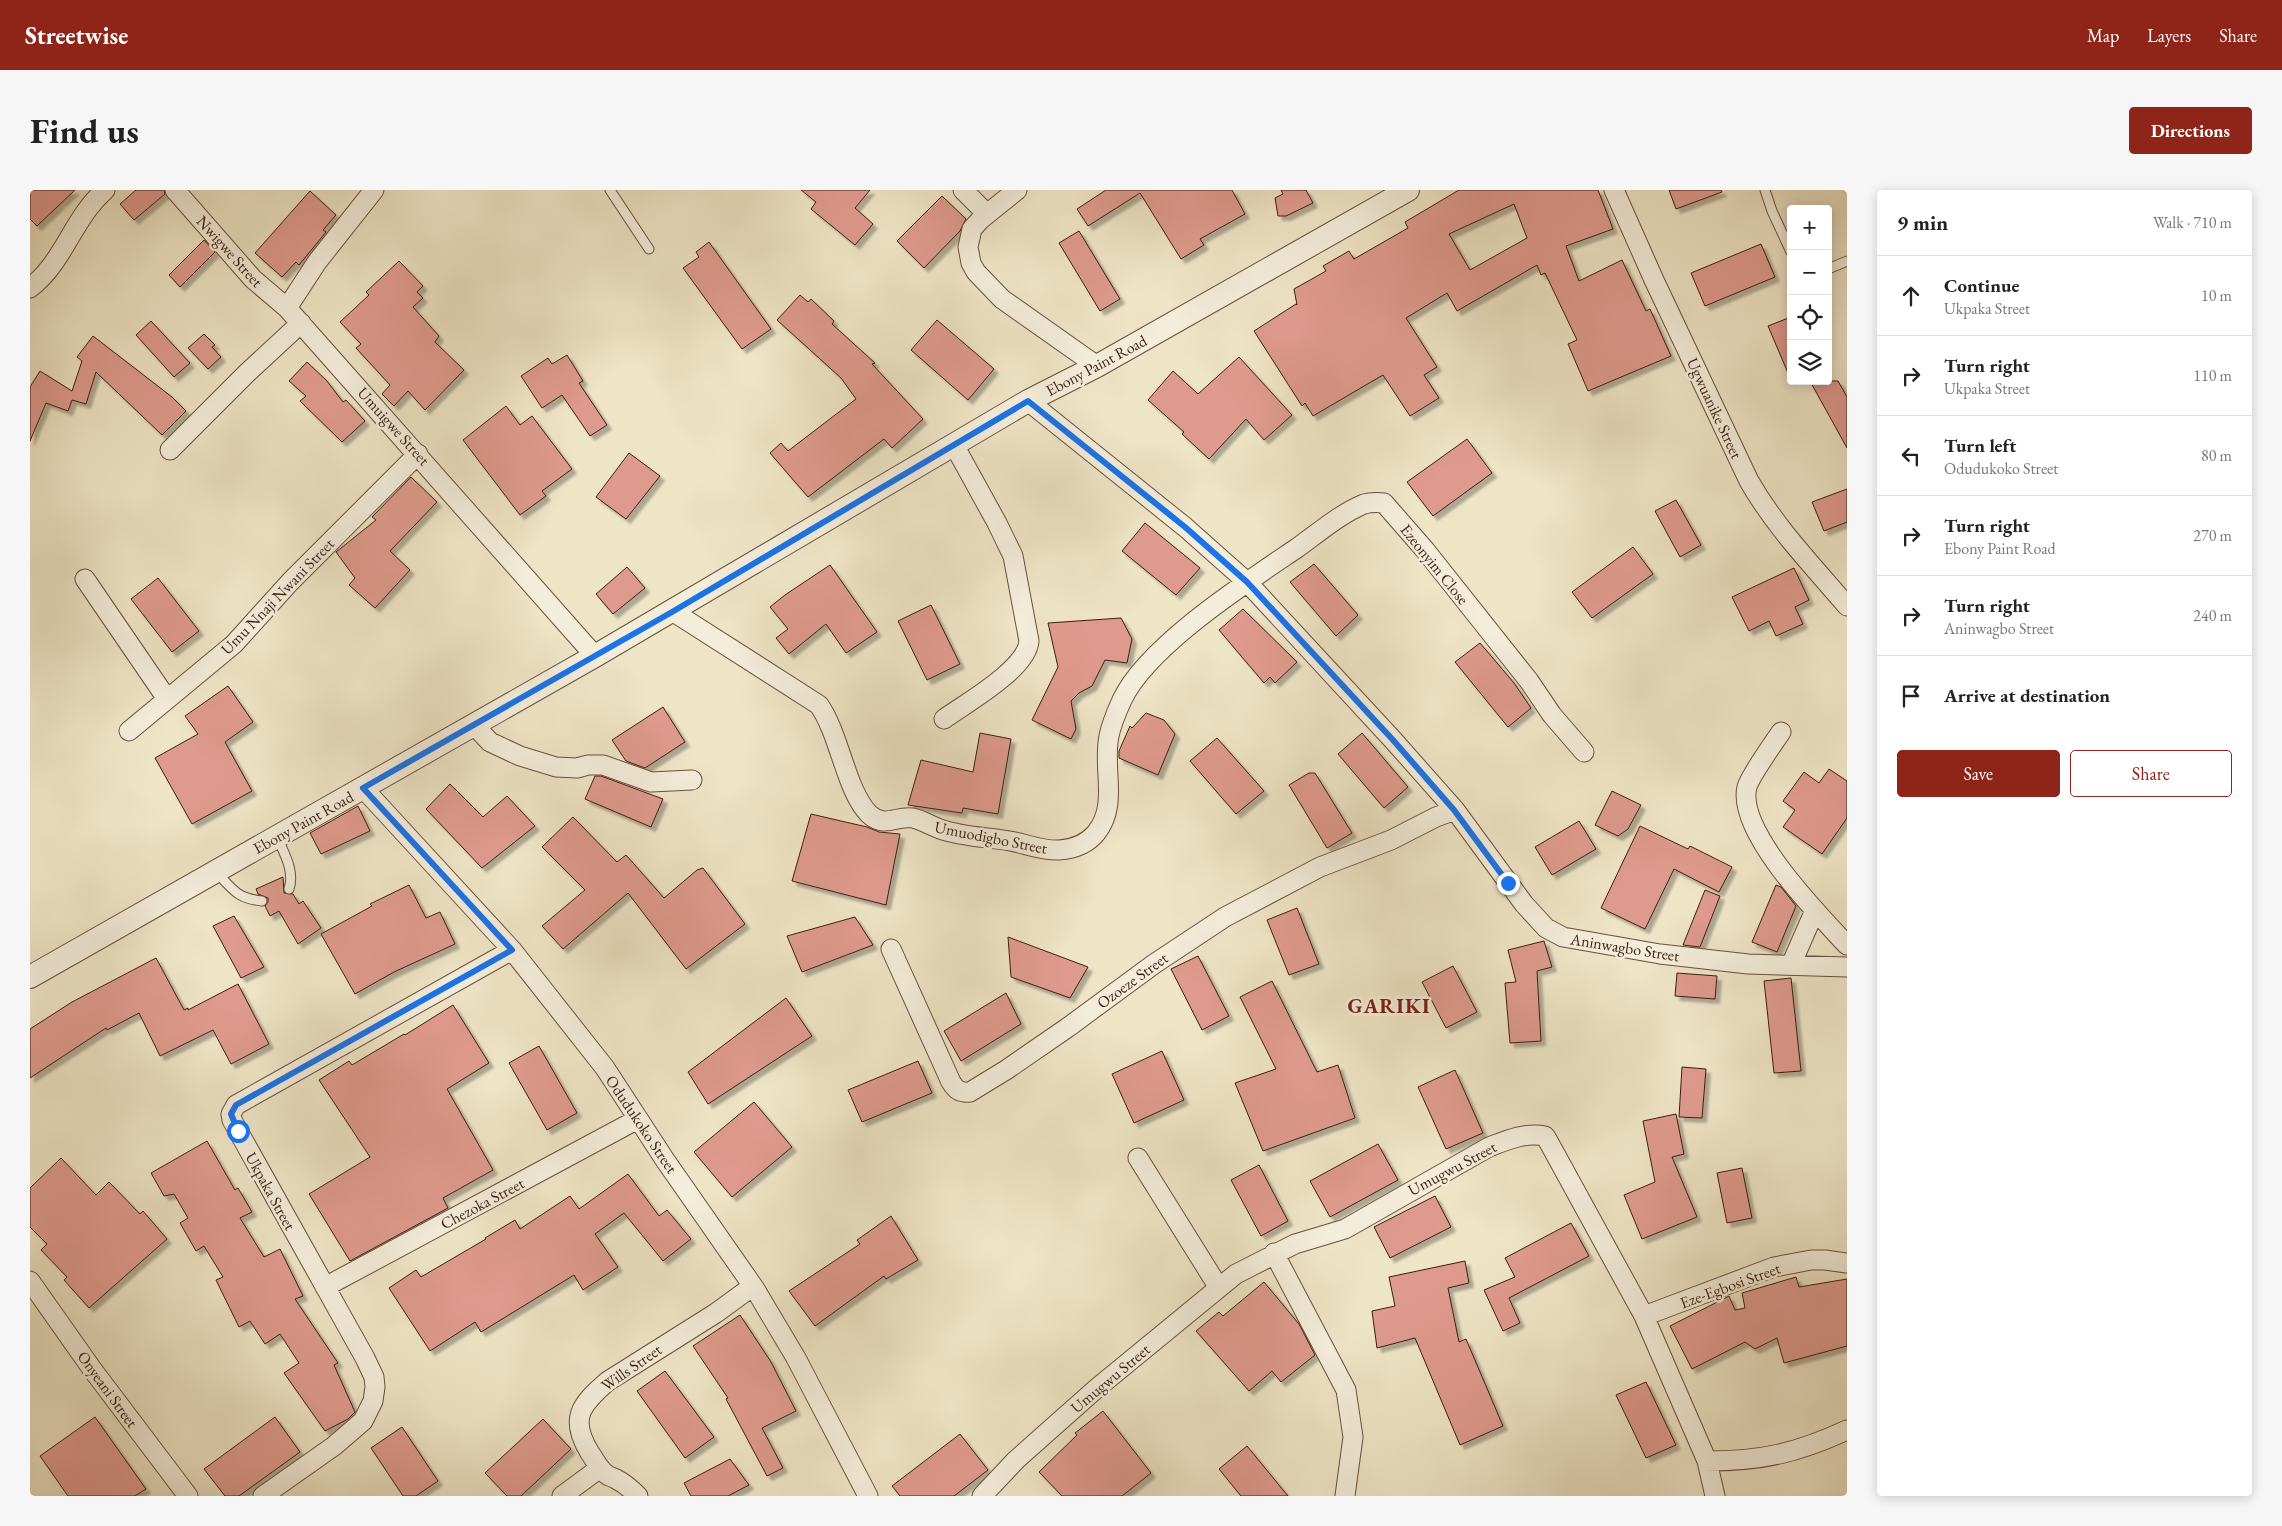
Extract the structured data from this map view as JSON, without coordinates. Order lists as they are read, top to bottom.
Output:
{
  "streets": {
    "street": [
      "Nwigwe Street",
      "Ebony Paint Road",
      "Ugwuanike Street",
      "Umuigwe Street",
      "Ezeonyim Close",
      "Umu Nnaji Nwani Street",
      "Umuodigbo Street",
      "Aninwagbo Street",
      "Ozoeze Street",
      "Odudukoko Street",
      "Umugwu Street",
      "Ukpaka Street",
      "Chezoka Street",
      "Eze-Egbosi Street",
      "Wills Street",
      "Onyeani Street"
    ]
  },
  "crossings": [
    ["Nwigwe Street", "Umuigwe Street"],
    ["Ebony Paint Road", "Umuigwe Street"],
    ["Ebony Paint Road", "Umuodigbo Street"],
    ["Ebony Paint Road", "Aninwagbo Street"],
    ["Ebony Paint Road", "Odudukoko Street"],
    ["Umuigwe Street", "Umu Nnaji Nwani Street"],
    ["Ezeonyim Close", "Umuodigbo Street"],
    ["Ezeonyim Close", "Aninwagbo Street"],
    ["Umuodigbo Street", "Aninwagbo Street"],
    ["Aninwagbo Street", "Ozoeze Street"],
    ["Odudukoko Street", "Ukpaka Street"],
    ["Odudukoko Street", "Chezoka Street"],
    ["Odudukoko Street", "Wills Street"],
    ["Umugwu Street", "Eze-Egbosi Street"],
    ["Ukpaka Street", "Chezoka Street"]
  ],
  "districts": ["GARIKI"],
  "page": {
    "header": "Streetwise",
    "nav": ["Map", "Layers", "Share"],
    "buttons": [
      "Directions",
      ["Save", "Share"]
    ],
    "title": "Find us",
    "heading": ["9 min", "Walk · 710 m"],
    "map_buttons": ["+", "−"],
    "list": [
      ["Continue", "Ukpaka Street", "10 m"],
      ["Turn right", "Ukpaka Street", "110 m"],
      ["Turn left", "Odudukoko Street", "80 m"],
      ["Turn right", "Ebony Paint Road", "270 m"],
      ["Turn right", "Aninwagbo Street", "240 m"],
      "Arrive at destination"
    ]
  }
}
